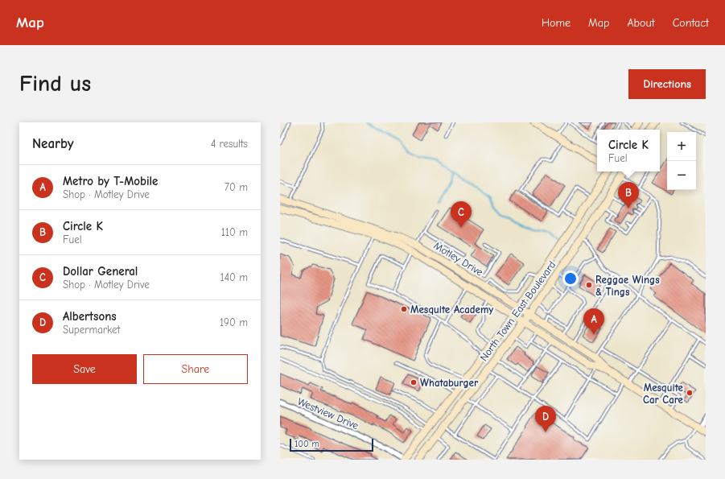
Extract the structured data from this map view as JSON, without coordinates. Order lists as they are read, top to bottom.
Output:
{
  "streets": {
    "main road": ["Motley Drive", "North Town East Boulevard"],
    "street": ["Westview Drive"]
  },
  "crossings": [
    ["Motley Drive", "North Town East Boulevard"],
    ["North Town East Boulevard", "Westview Drive"]
  ],
  "places": [
    "Reggae Wings & Tings",
    "Mesquite Academy",
    "Whataburger",
    "Mesquite Car Care"
  ],
  "scale_bar": "100 m",
  "page": {
    "header": "Map",
    "nav": [
      "Home",
      "Map",
      "About",
      "Contact"
    ],
    "buttons": [
      "Directions",
      ["Save", "Share"]
    ],
    "title": "Find us",
    "heading": ["Nearby", "4 results"],
    "popup": ["Circle K", "Fuel"],
    "map_buttons": ["+", "−"],
    "list": [
      {
        "mark": "A",
        "name": "Metro by T-Mobile",
        "note": "Shop · Motley Drive",
        "value": "70 m"
      },
      {
        "mark": "B",
        "name": "Circle K",
        "note": "Fuel",
        "value": "110 m"
      },
      {
        "mark": "C",
        "name": "Dollar General",
        "note": "Shop · Motley Drive",
        "value": "140 m"
      },
      {
        "mark": "D",
        "name": "Albertsons",
        "note": "Supermarket",
        "value": "190 m"
      }
    ],
    "pins": [
      "B",
      "C",
      "A",
      "D"
    ],
    "scale": "100 m"
  }
}
